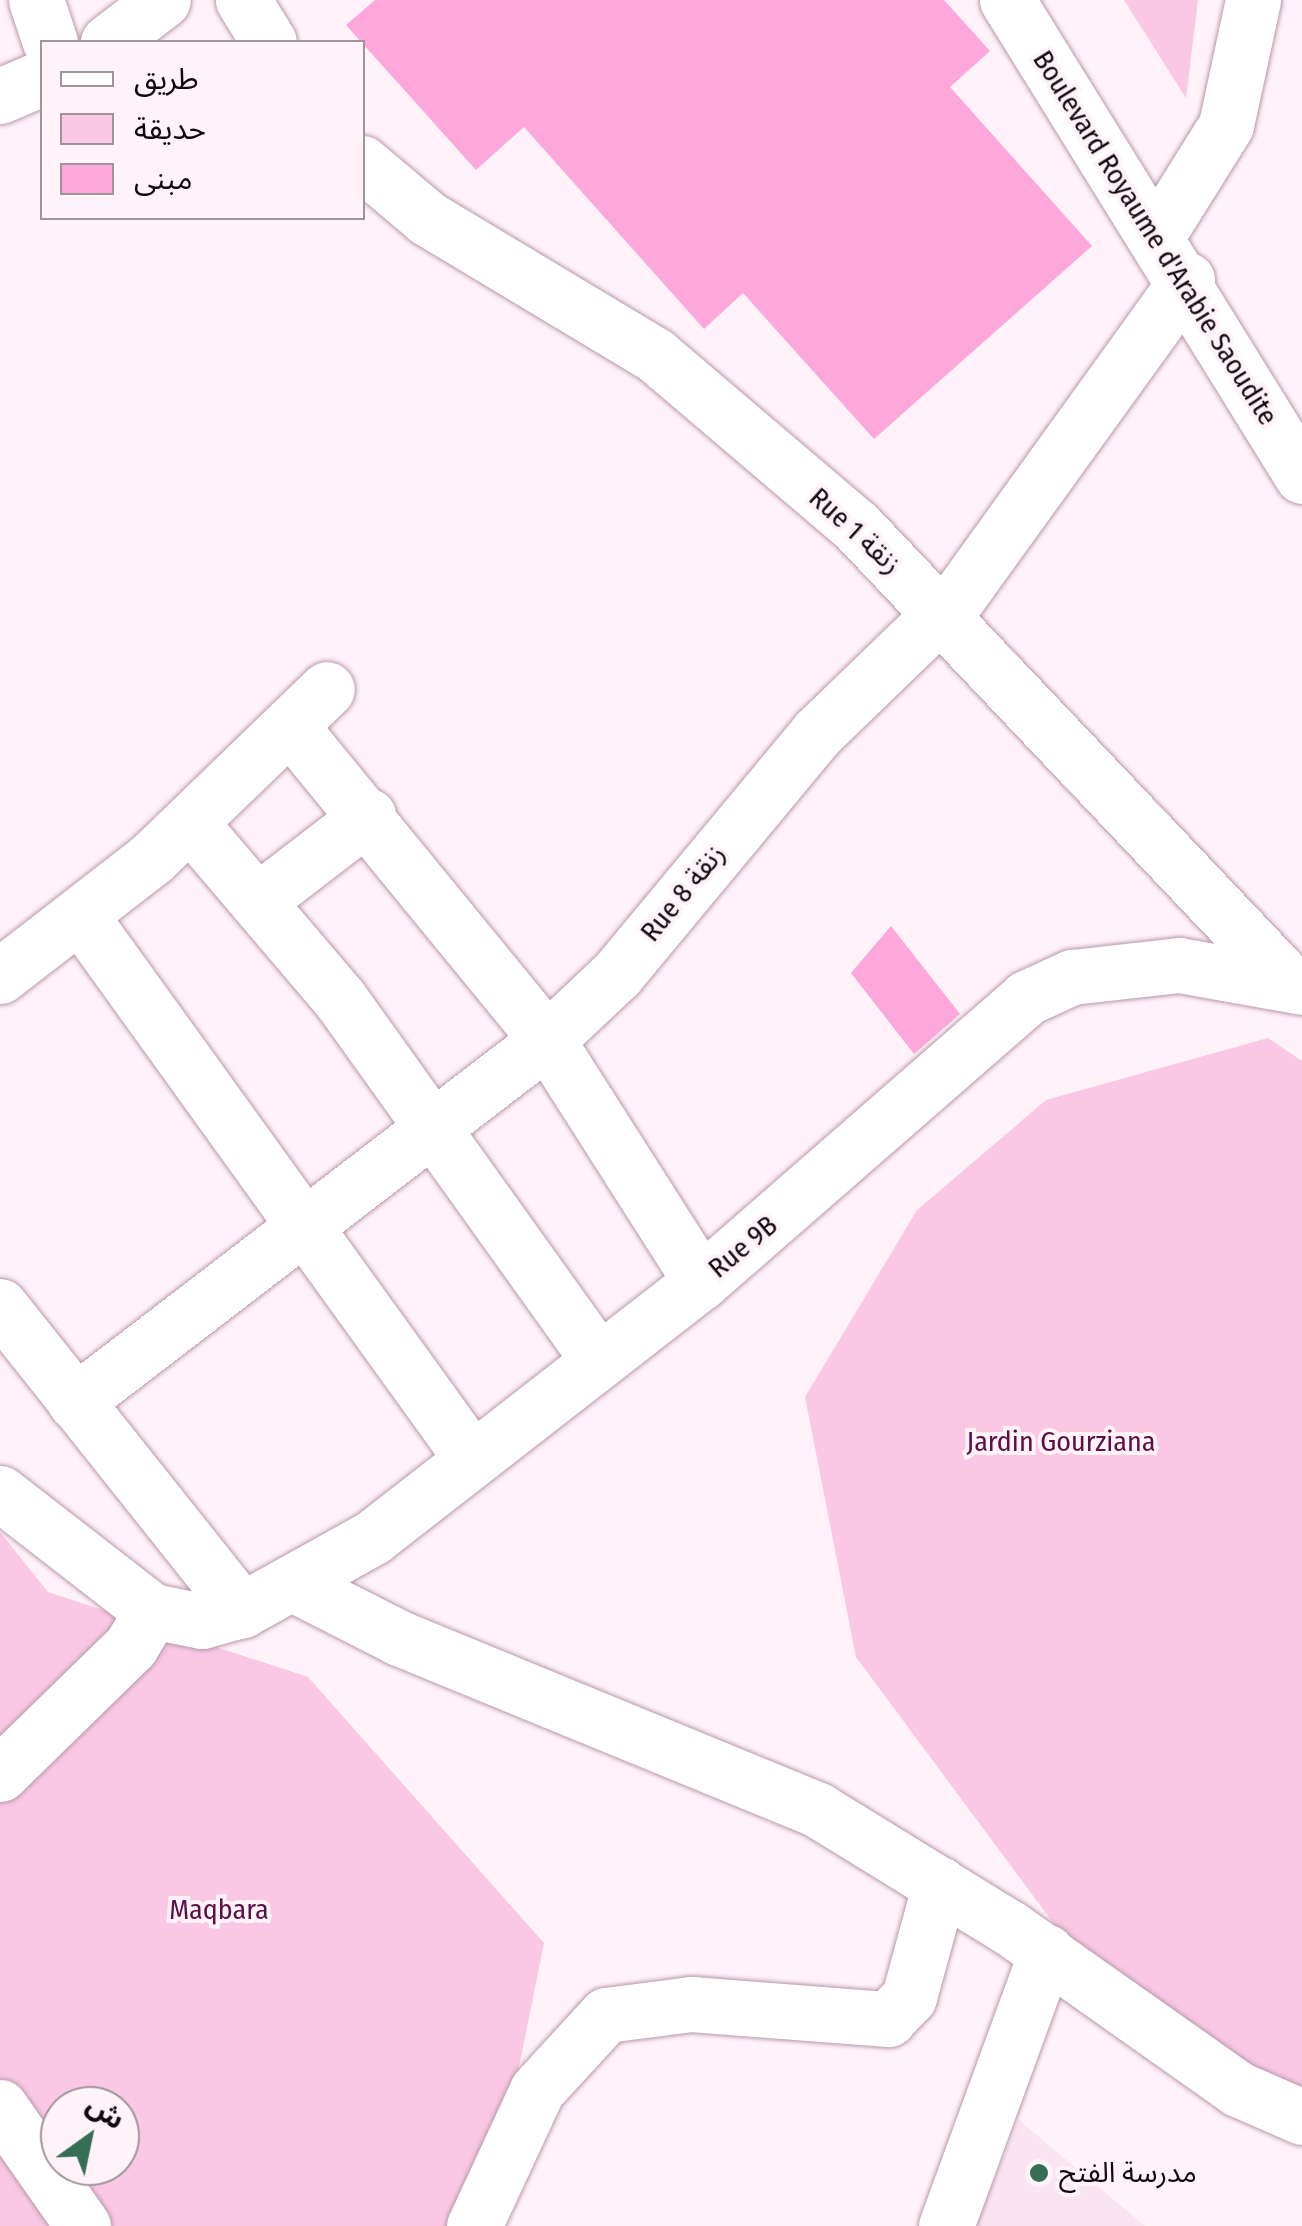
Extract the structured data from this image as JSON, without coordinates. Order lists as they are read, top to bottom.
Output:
{
  "streets": {
    "street": [
      "Boulevard Royaume d'Arabie Saoudite",
      "Rue 1 زنقة",
      "Rue 8 زنقة",
      "Rue 9B"
    ]
  },
  "crossings": [
    ["Boulevard Royaume d'Arabie Saoudite", "Rue 8 زنقة"],
    ["Rue 1 زنقة", "Rue 8 زنقة"],
    ["Rue 1 زنقة", "Rue 9B"]
  ],
  "parks": ["Jardin Gourziana", "Maqbara"],
  "places": ["مدرسة الفتح"],
  "legend": ["طريق", "حديقة", "مبنى"],
  "north": "top right"
}
